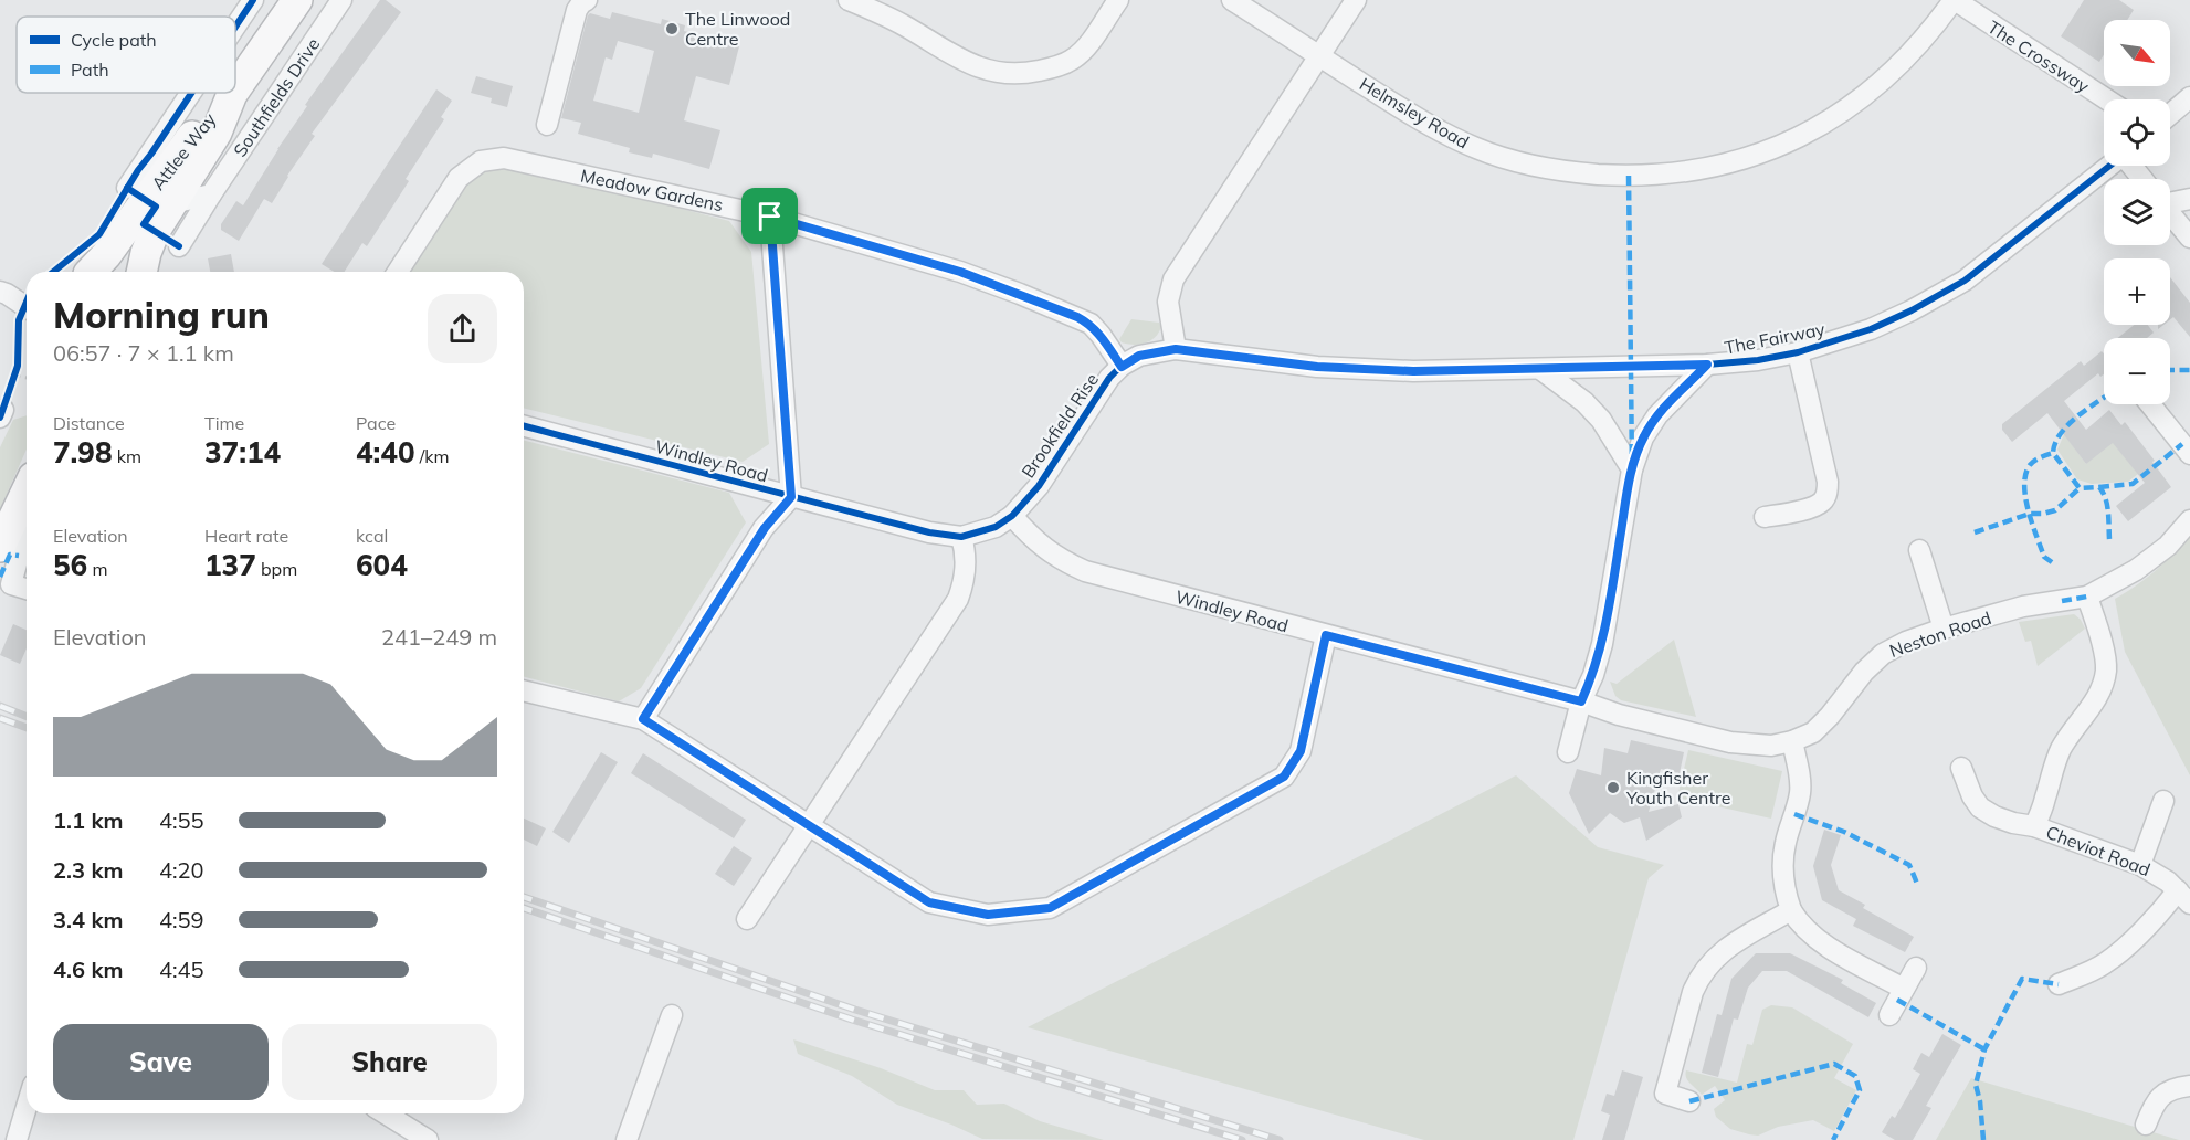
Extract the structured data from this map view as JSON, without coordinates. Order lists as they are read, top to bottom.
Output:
{
  "streets": {
    "highway": ["Attlee Way"],
    "street": [
      "The Crossway",
      "Southfields Drive",
      "Helmsley Road",
      "Meadow Gardens",
      "The Fairway",
      "Brookfield Rise",
      "Windley Road",
      "Neston Road",
      "Cheviot Road"
    ]
  },
  "crossings": [
    ["The Crossway", "Helmsley Road"],
    ["Meadow Gardens", "Brookfield Rise"],
    ["The Fairway", "Brookfield Rise"],
    ["Brookfield Rise", "Windley Road"],
    ["Windley Road", "Neston Road"],
    ["Neston Road", "Cheviot Road"]
  ],
  "places": ["The Linwood Centre", "Kingfisher Youth Centre"],
  "legend": ["Cycle path", "Path"],
  "north": "bottom right",
  "page": {
    "map_buttons": ["+", "−"],
    "heading": ["Morning run", "06:57 · 7 × 1.1 km"],
    "stats": [
      ["Distance", "7.98 km"],
      ["Time", "37:14"],
      ["Pace", "4:40 /km"],
      ["Elevation", "56 m"],
      ["Heart rate", "137 bpm"],
      ["kcal", "604"]
    ],
    "chart": ["Elevation", "241–249 m"],
    "list": [
      {
        "name": "1.1 km",
        "note": "4:55"
      },
      {
        "name": "2.3 km",
        "note": "4:20"
      },
      {
        "name": "3.4 km",
        "note": "4:59"
      },
      {
        "name": "4.6 km",
        "note": "4:45"
      }
    ],
    "buttons": ["Save", "Share"]
  }
}
